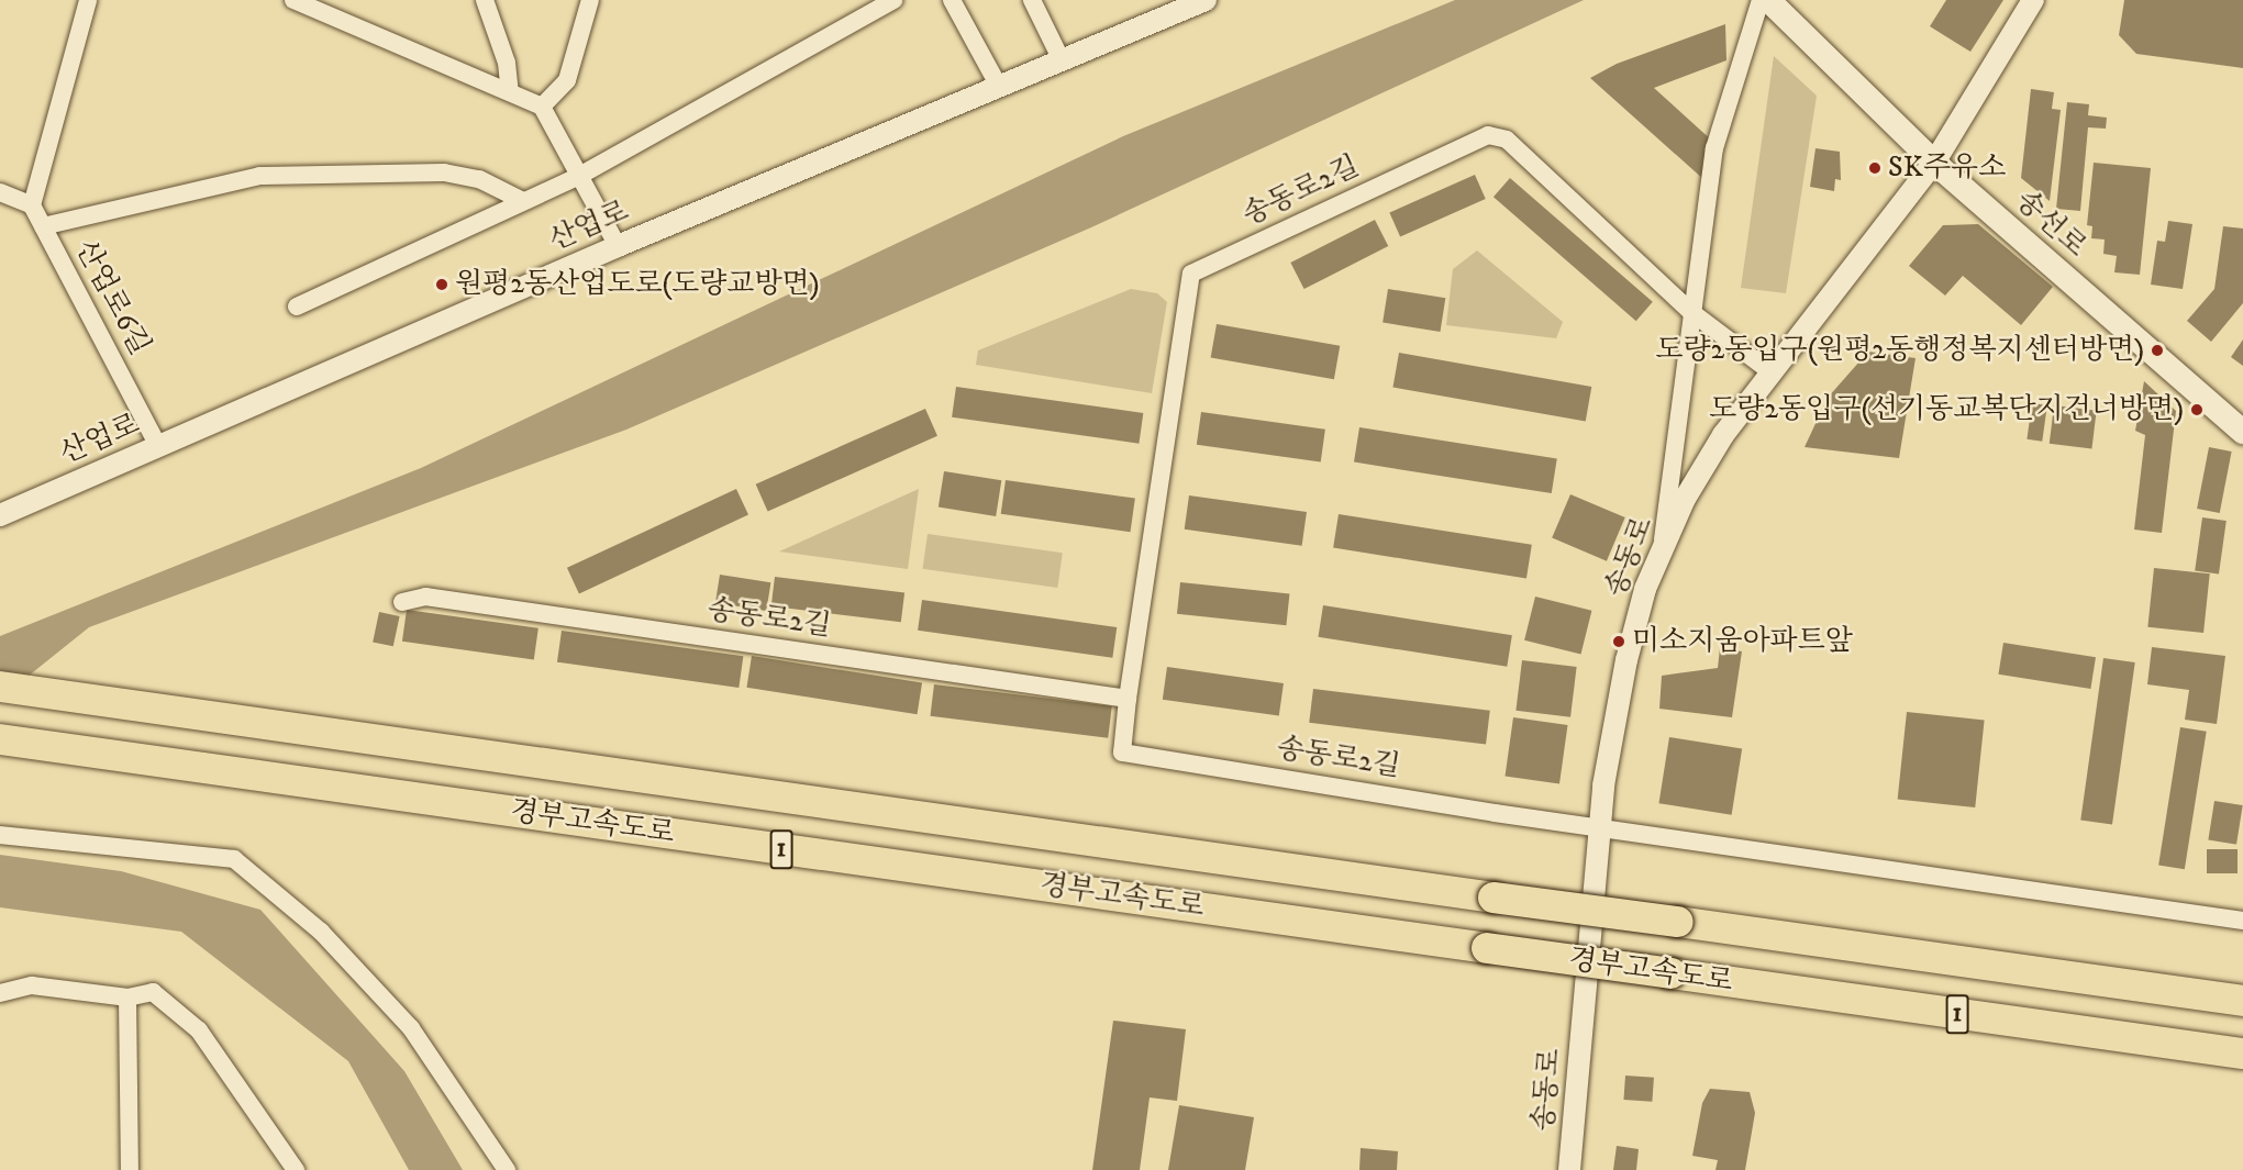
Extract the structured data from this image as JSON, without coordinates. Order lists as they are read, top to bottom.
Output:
{
  "streets": {
    "highway": ["경부고속도로", "1"],
    "main road": ["송선로"],
    "street": [
      "송동로2길",
      "산업로",
      "산업로6길",
      "송동로"
    ]
  },
  "crossings": [
    ["송동로2길", "송동로"],
    ["송선로", "송동로"],
    ["산업로", "산업로6길"]
  ],
  "places": [
    "SK주유소",
    "원평2동산업도로(도량교방면)",
    "도량2동입구(원평2동행정복지센터방면)",
    "도량2동입구(선기동교복단지건너방면)",
    "미소지움아파트앞"
  ]
}
